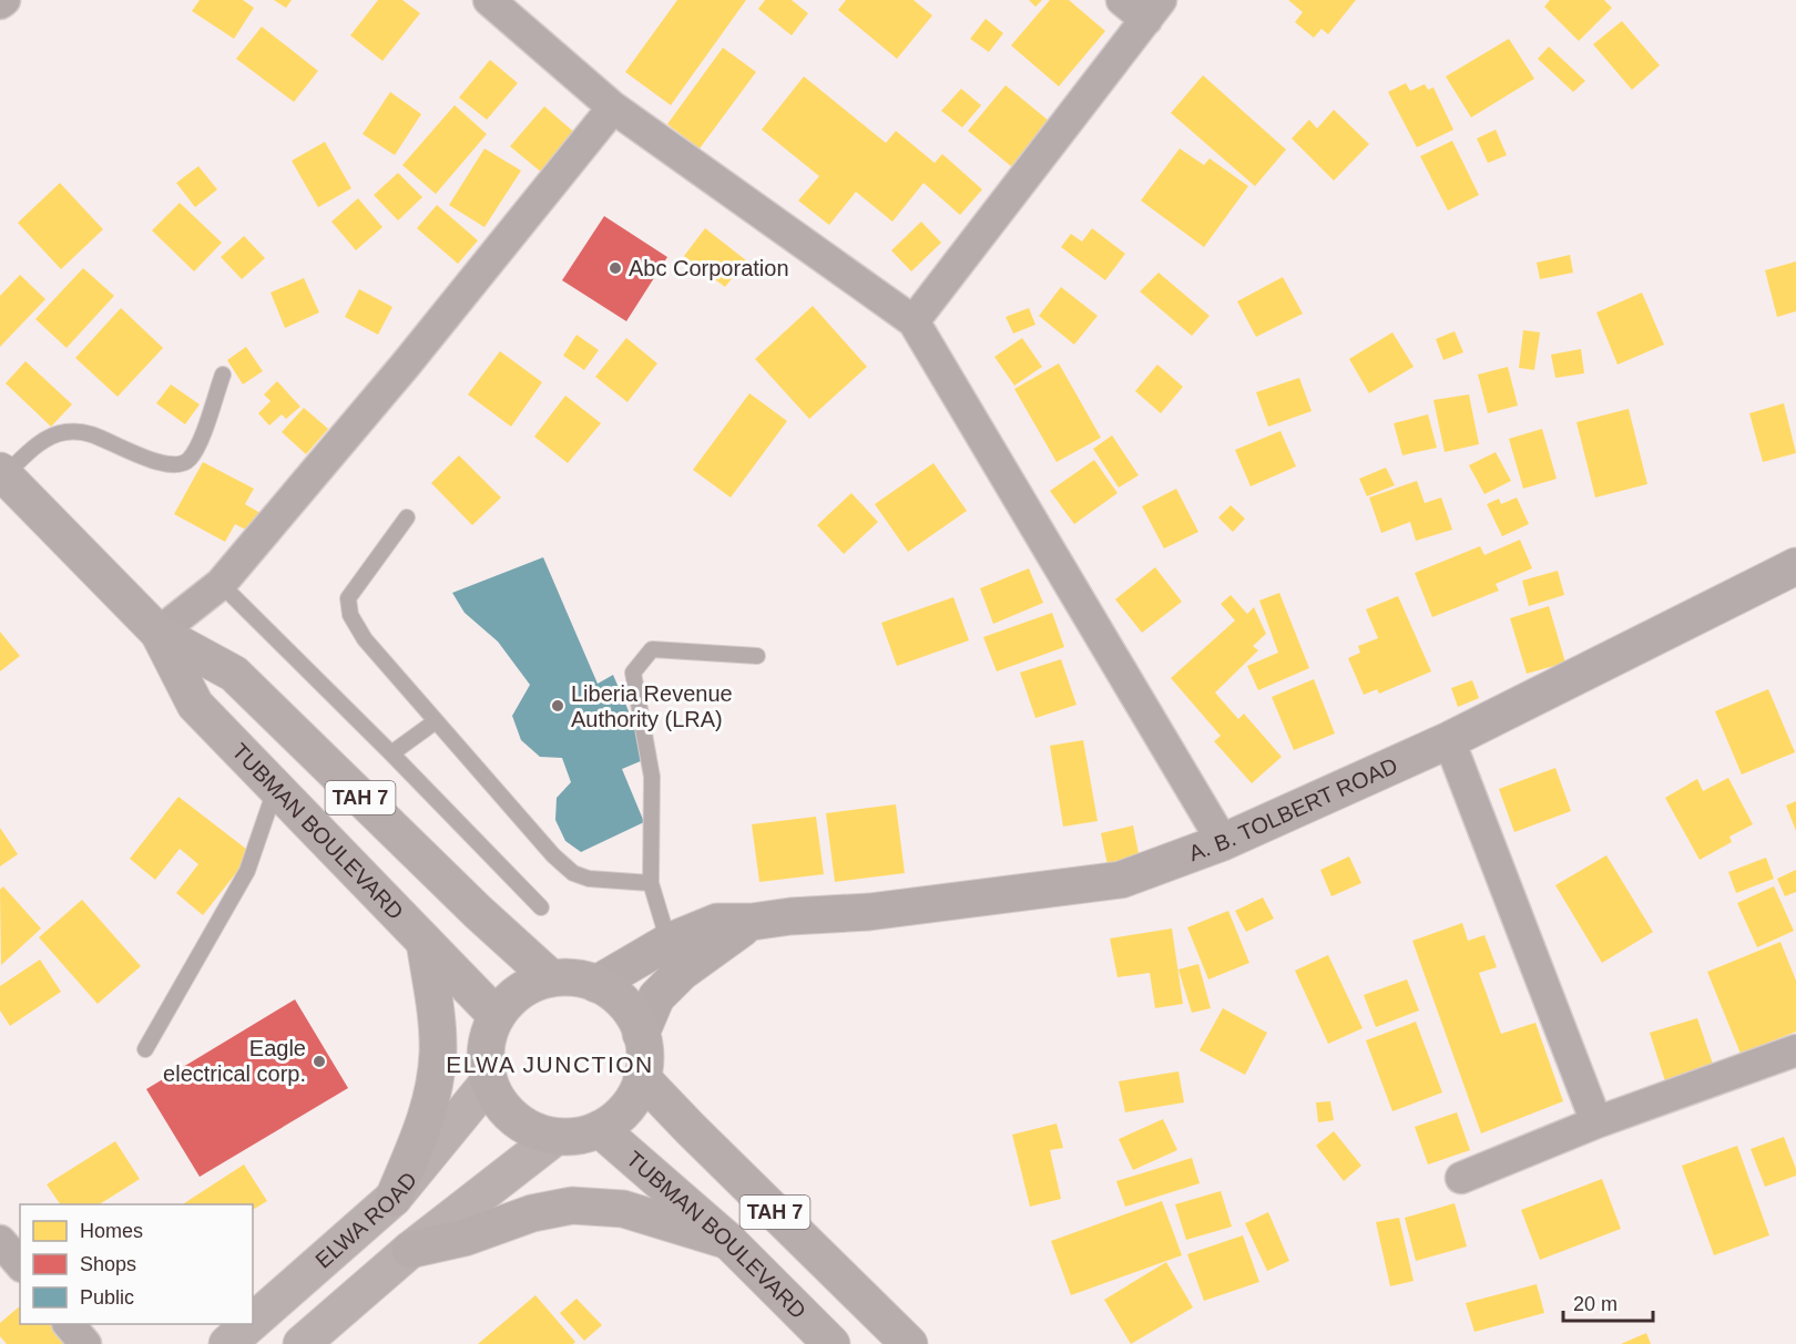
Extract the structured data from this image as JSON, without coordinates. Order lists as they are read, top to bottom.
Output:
{
  "streets": {
    "highway": ["TAH 7", "TUBMAN BOULEVARD"],
    "main road": ["ELWA ROAD"],
    "street": ["A. B. TOLBERT ROAD"]
  },
  "crossings": [
    ["TAH 7", "A. B. TOLBERT ROAD"],
    ["TAH 7", "TUBMAN BOULEVARD"],
    ["TAH 7", "ELWA ROAD"],
    ["A. B. TOLBERT ROAD", "TUBMAN BOULEVARD"],
    ["A. B. TOLBERT ROAD", "ELWA ROAD"],
    ["TUBMAN BOULEVARD", "ELWA ROAD"]
  ],
  "districts": ["ELWA JUNCTION"],
  "places": ["Abc Corporation", "Liberia Revenue Authority (LRA)", "Eagle electrical corp."],
  "legend": ["Homes", "Shops", "Public"],
  "scale_bar": "20 m"
}
